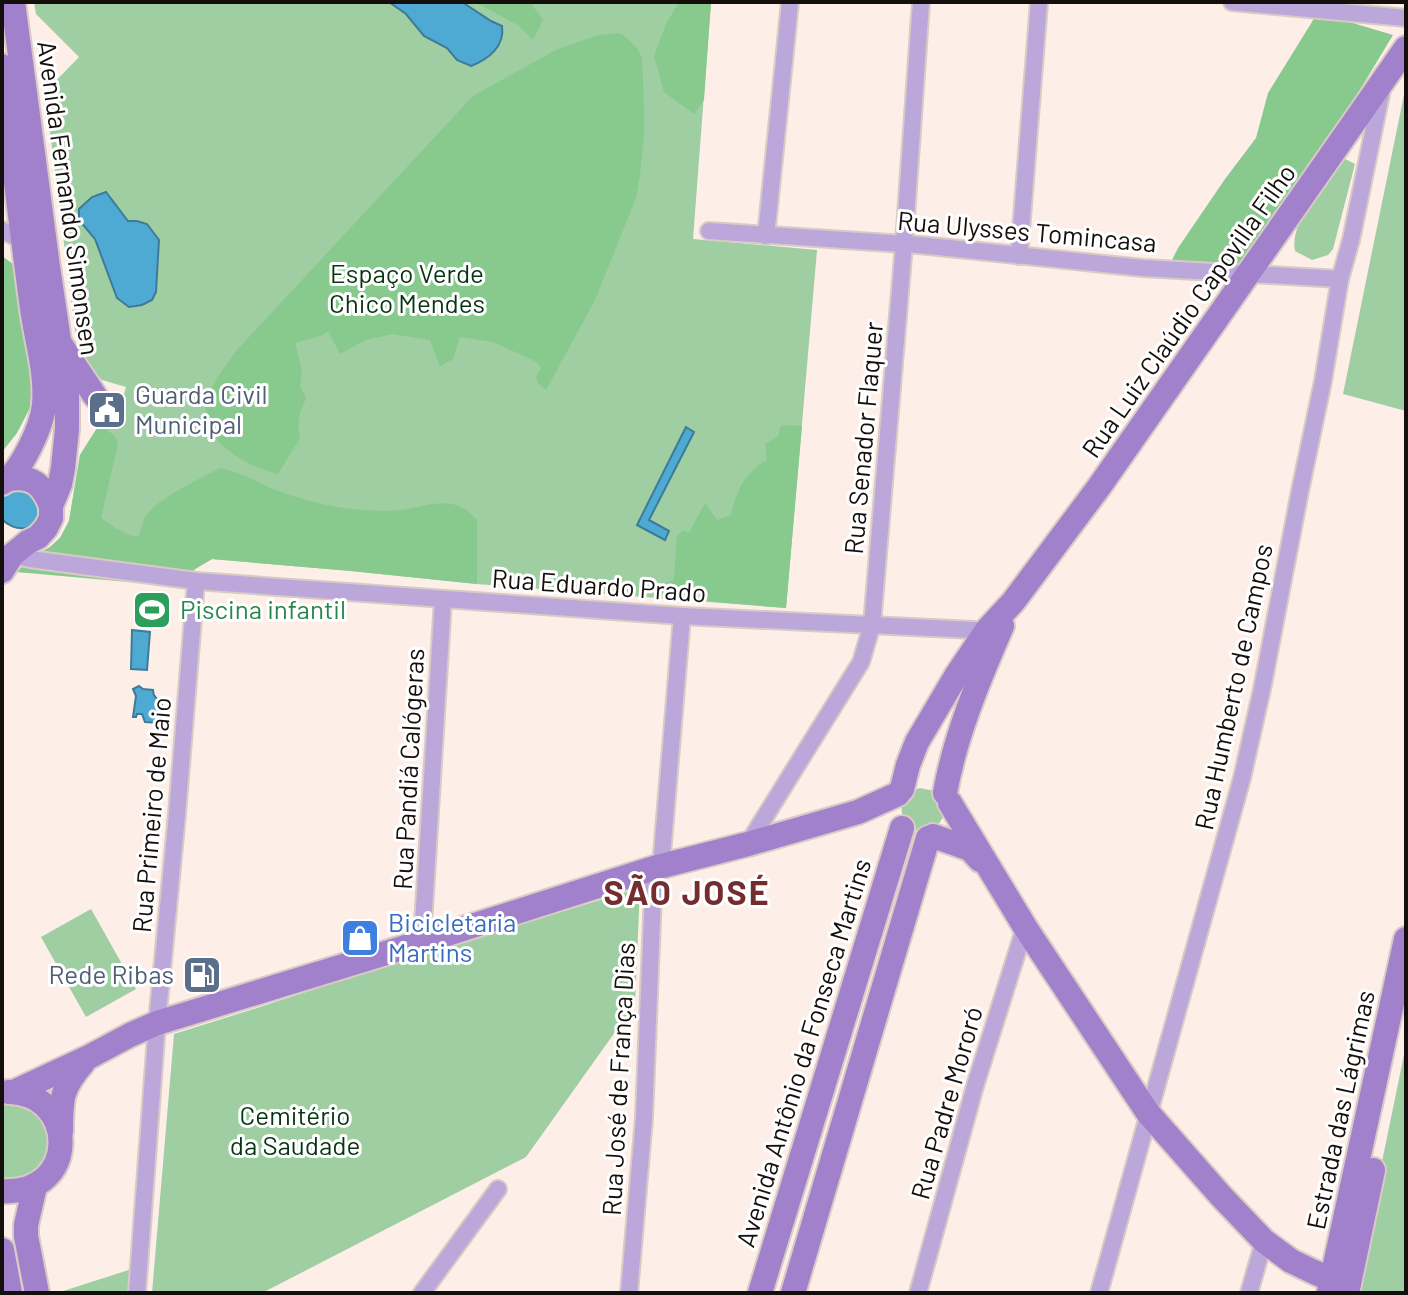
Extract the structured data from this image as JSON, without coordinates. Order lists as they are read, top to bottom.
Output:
{
  "streets": {
    "street": [
      "Avenida Fernando Simonsen",
      "Rua Ulysses Tomincasa",
      "Rua Luiz Claúdio Capovilla Filho",
      "Rua Senador Flaquer",
      "Rua Eduardo Prado",
      "Rua Humberto de Campos",
      "Rua Pandiá Calógeras",
      "Rua Primeiro de Maio",
      "Avenida Antônio da Fonseca Martins",
      "Rua José de França Dias",
      "Rua Padre Mororó",
      "Estrada das Lágrimas"
    ]
  },
  "crossings": [
    ["Avenida Fernando Simonsen", "Rua Eduardo Prado"],
    ["Rua Ulysses Tomincasa", "Rua Luiz Claúdio Capovilla Filho"],
    ["Rua Ulysses Tomincasa", "Rua Senador Flaquer"],
    ["Rua Ulysses Tomincasa", "Rua Humberto de Campos"],
    ["Rua Luiz Claúdio Capovilla Filho", "Rua Eduardo Prado"],
    ["Rua Luiz Claúdio Capovilla Filho", "Rua Humberto de Campos"],
    ["Rua Luiz Claúdio Capovilla Filho", "Avenida Antônio da Fonseca Martins"],
    ["Rua Senador Flaquer", "Rua Eduardo Prado"],
    ["Rua Eduardo Prado", "Rua Pandiá Calógeras"],
    ["Rua Eduardo Prado", "Rua Primeiro de Maio"],
    ["Rua Eduardo Prado", "Rua José de França Dias"]
  ],
  "districts": ["SÃO JOSÉ"],
  "parks": ["Espaço Verde Chico Mendes", "Cemitério da Saudade"],
  "places": {
    "public building": ["Guarda Civil Municipal"],
    "sports": ["Piscina infantil"],
    "shop": ["Bicicletaria Martins"],
    "fuel station": ["Rede Ribas"]
  }
}
